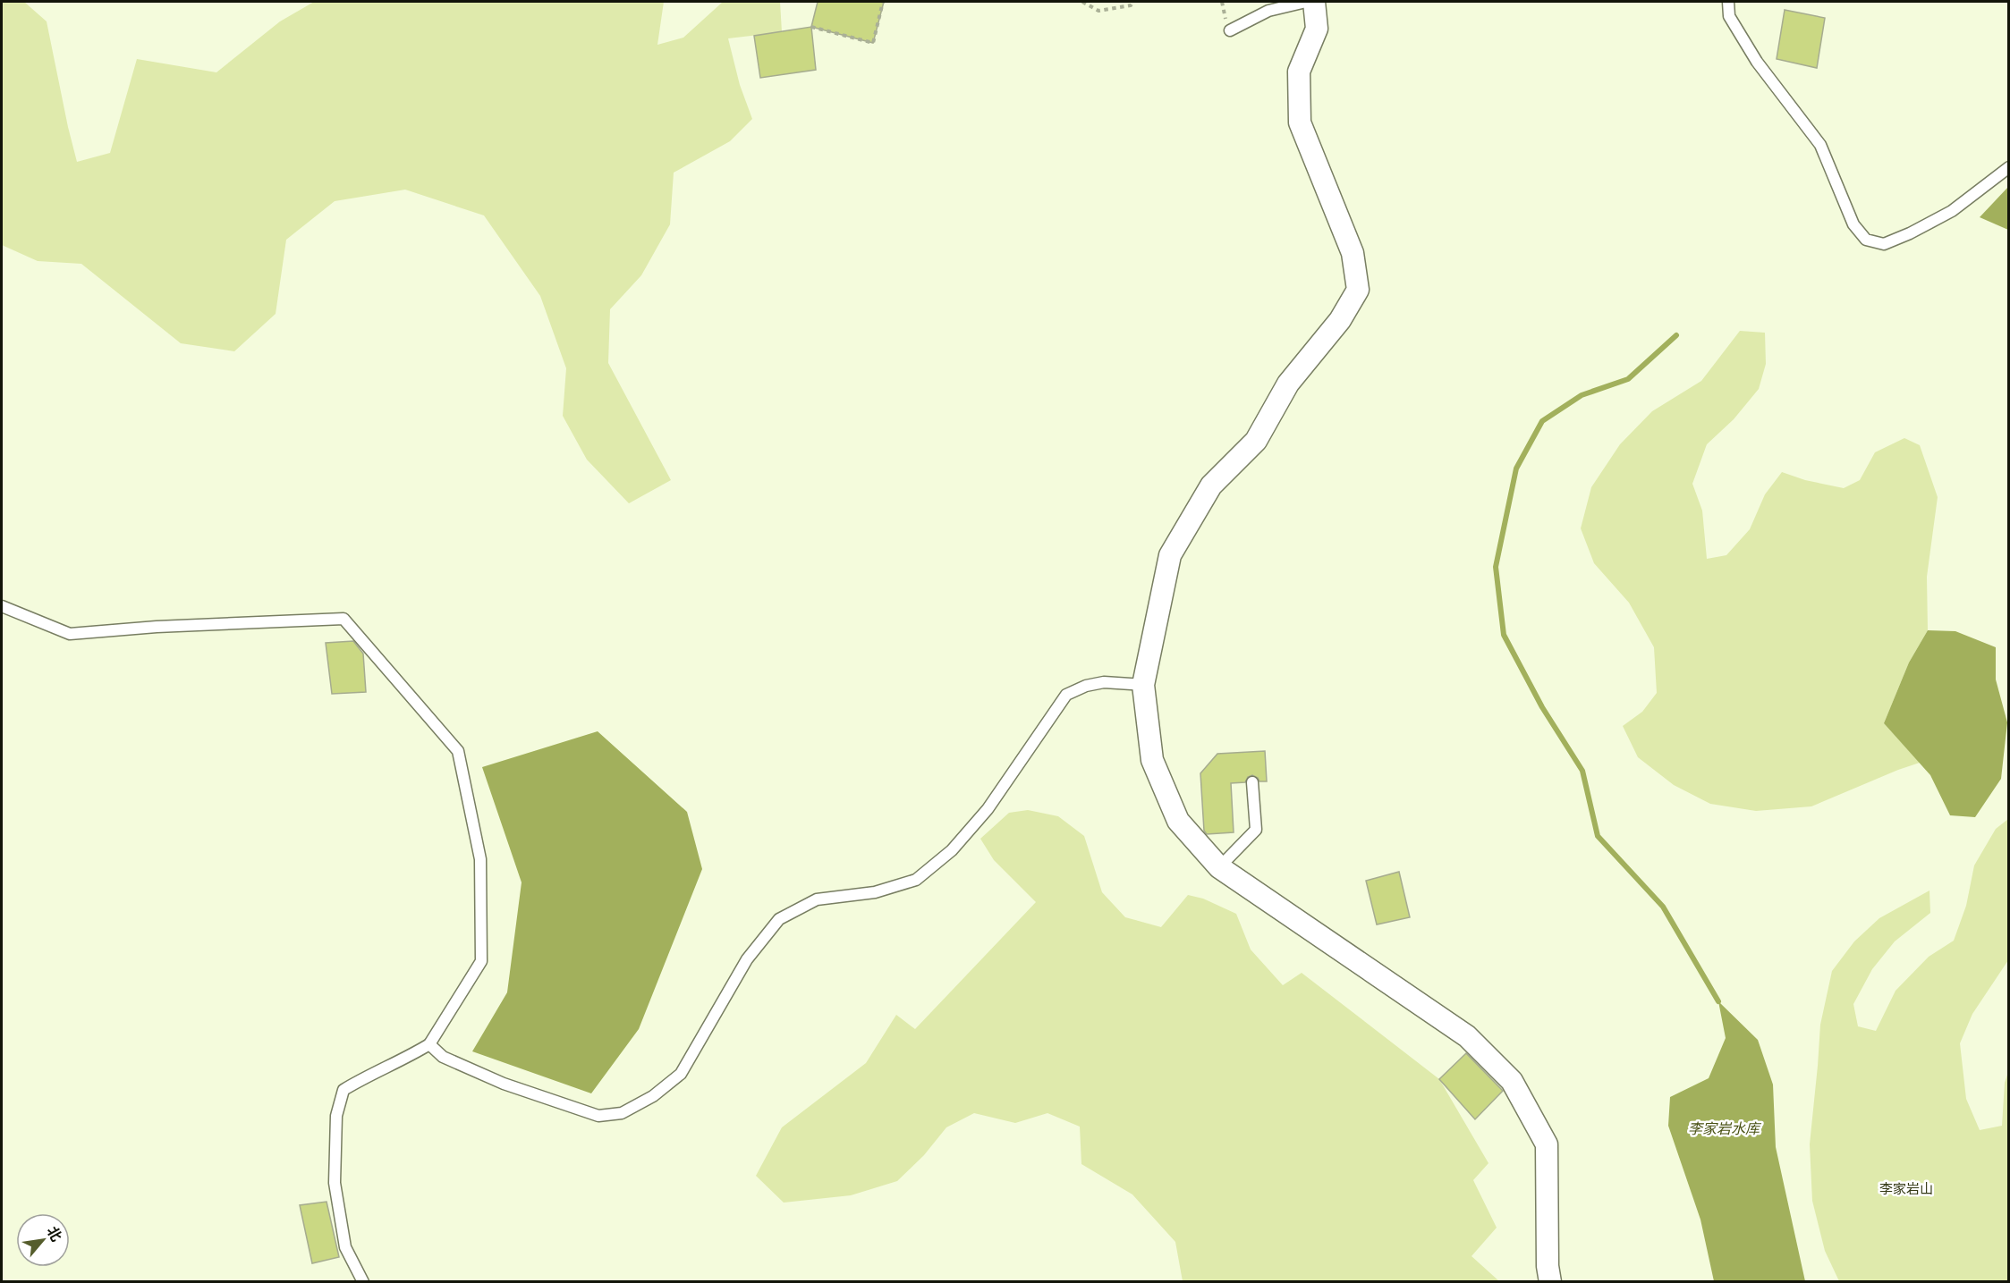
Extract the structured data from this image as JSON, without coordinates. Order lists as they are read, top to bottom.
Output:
{
  "water": ["李家岩水库"],
  "parks": ["李家岩山"],
  "north": "top right"
}
